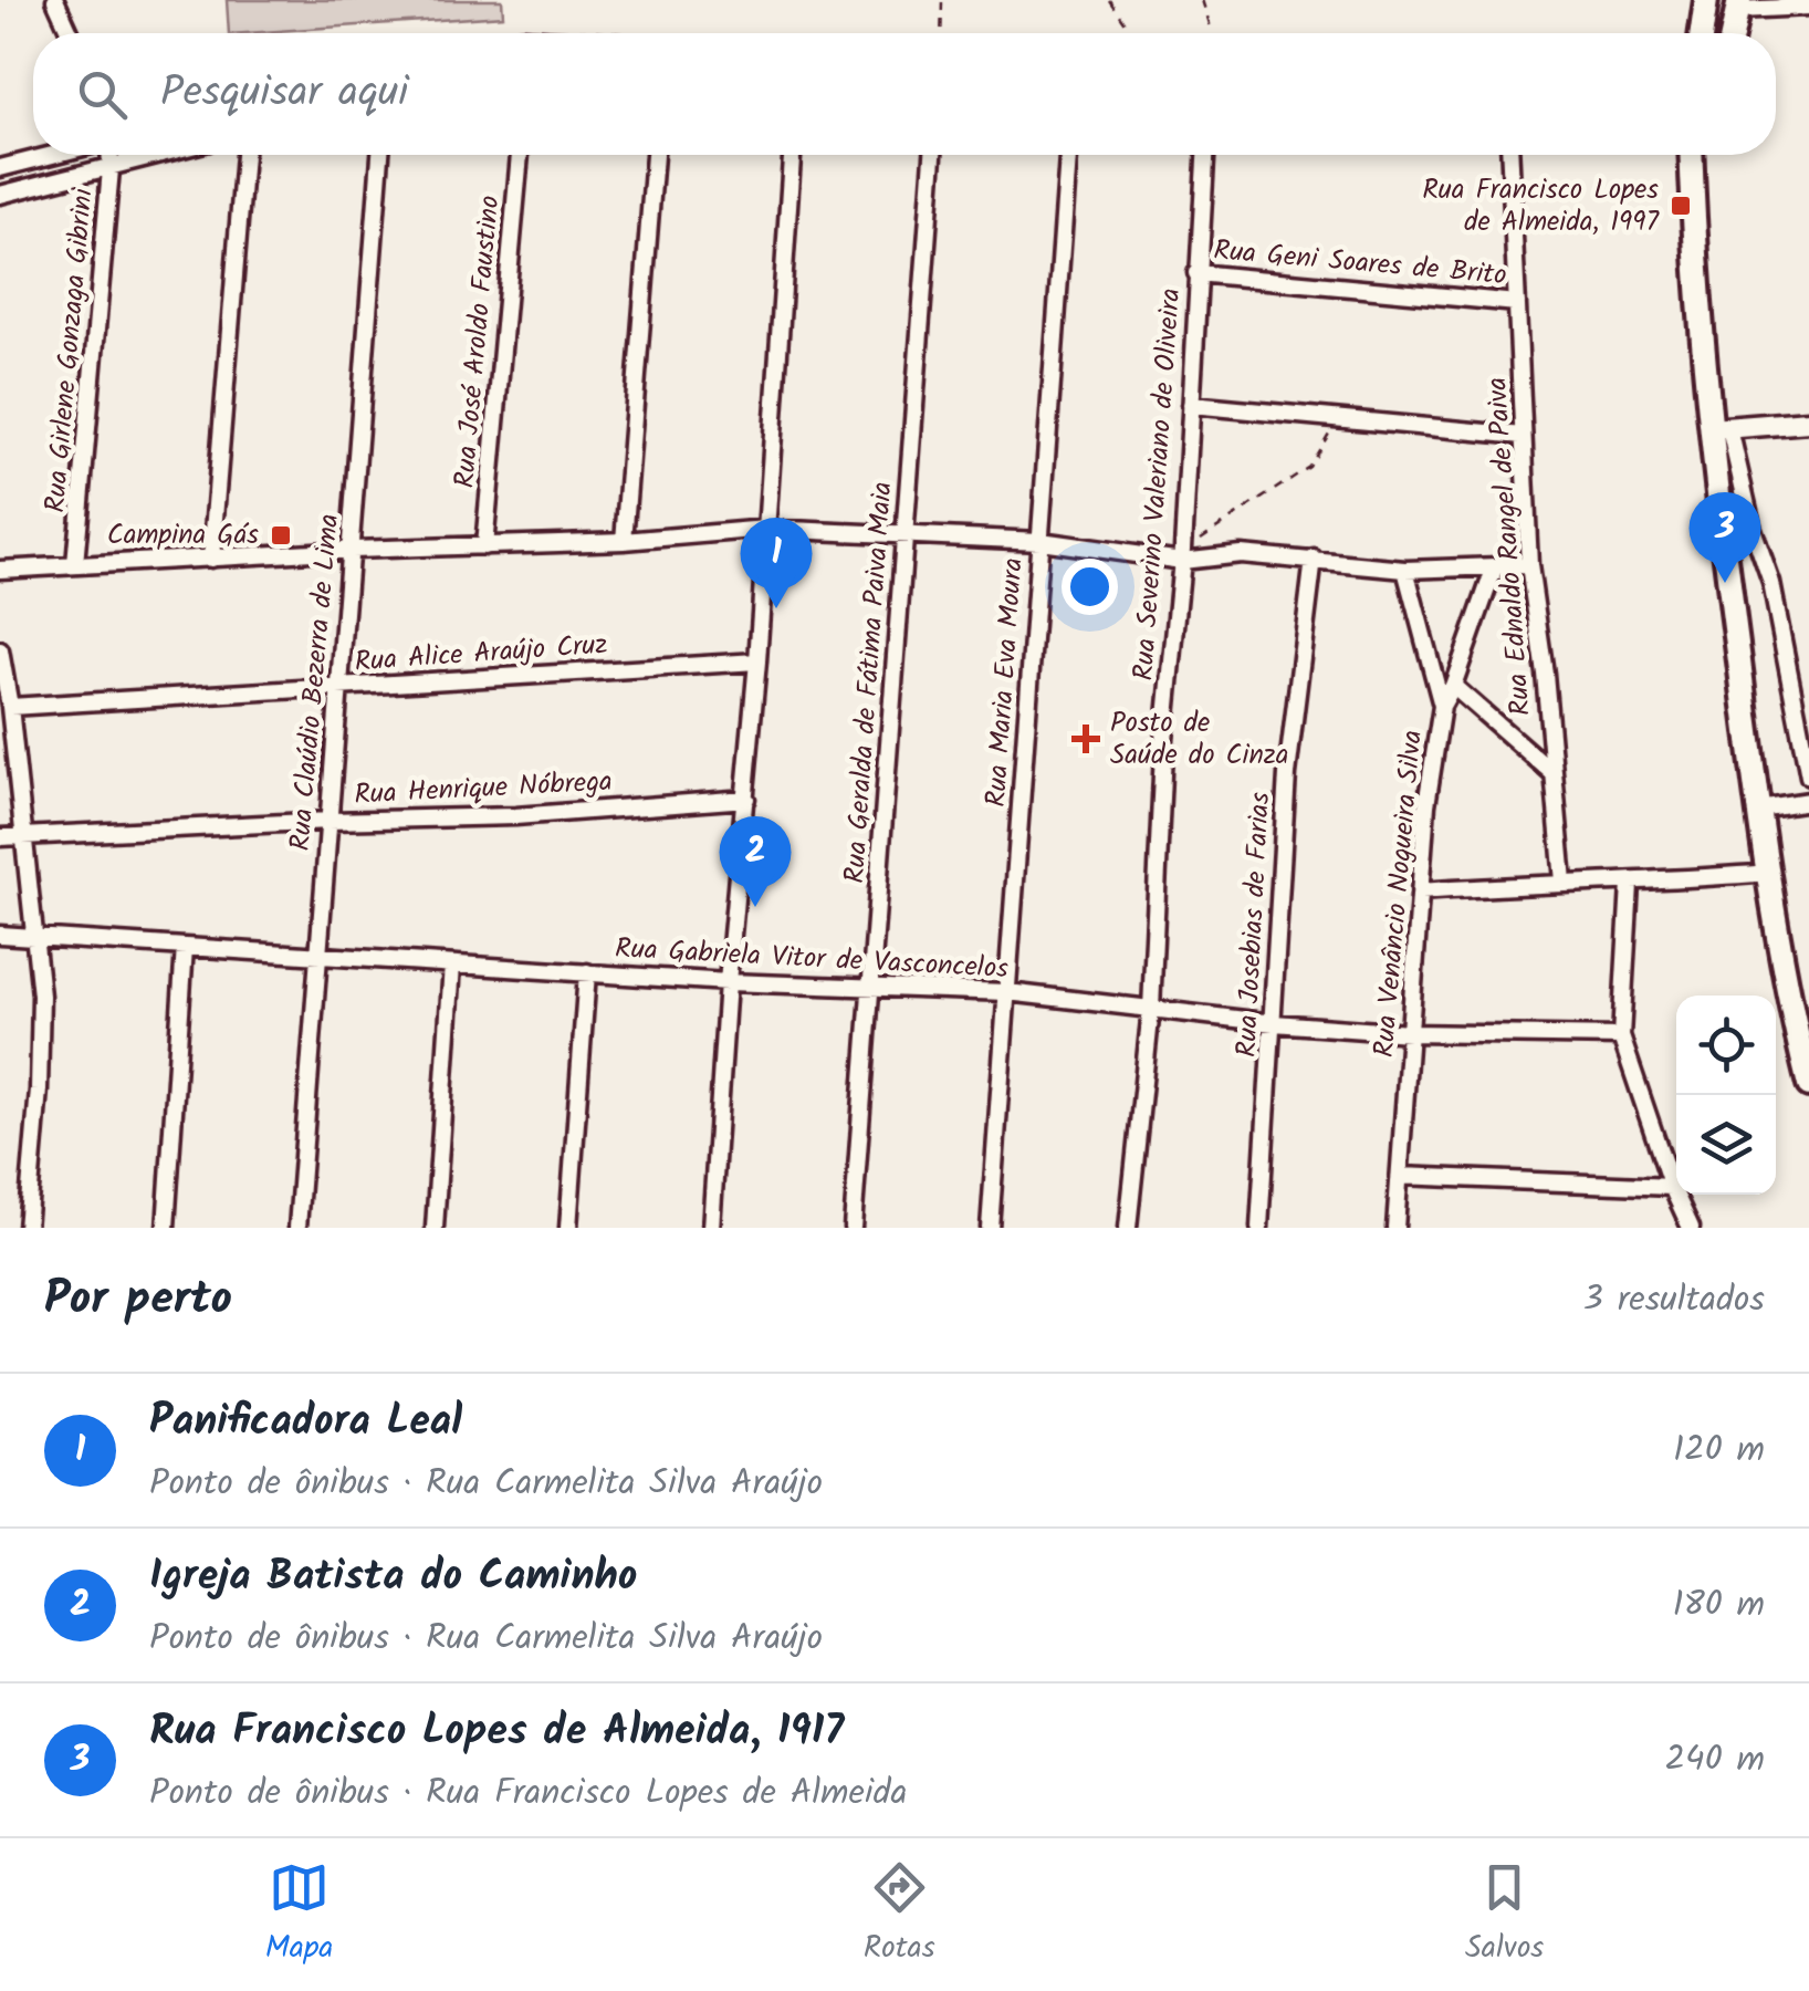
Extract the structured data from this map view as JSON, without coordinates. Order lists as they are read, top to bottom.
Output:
{
  "streets": {
    "street": [
      "Rua Geni Soares de Brito",
      "Rua José Aroldo Faustino",
      "Rua Girlene Gonzaga Gibrini",
      "Rua Severino Valeriano de Oliveira",
      "Rua Ednaldo Rangel de Paiva",
      "Rua Alice Araújo Cruz",
      "Rua Claúdio Bezerra de Lima",
      "Rua Geralda de Fátima Paiva Maia",
      "Rua Maria Eva Moura",
      "Rua Henrique Nóbrega",
      "Rua Venâncio Nogueira Silva",
      "Rua Josebias de Farias",
      "Rua Gabriela Vitor de Vasconcelos"
    ]
  },
  "crossings": [
    ["Rua Geni Soares de Brito", "Rua Severino Valeriano de Oliveira"],
    ["Rua Geni Soares de Brito", "Rua Ednaldo Rangel de Paiva"],
    ["Rua Severino Valeriano de Oliveira", "Rua Gabriela Vitor de Vasconcelos"],
    ["Rua Alice Araújo Cruz", "Rua Claúdio Bezerra de Lima"],
    ["Rua Claúdio Bezerra de Lima", "Rua Henrique Nóbrega"],
    ["Rua Claúdio Bezerra de Lima", "Rua Gabriela Vitor de Vasconcelos"],
    ["Rua Geralda de Fátima Paiva Maia", "Rua Gabriela Vitor de Vasconcelos"],
    ["Rua Maria Eva Moura", "Rua Gabriela Vitor de Vasconcelos"],
    ["Rua Venâncio Nogueira Silva", "Rua Gabriela Vitor de Vasconcelos"],
    ["Rua Josebias de Farias", "Rua Gabriela Vitor de Vasconcelos"]
  ],
  "places": {
    "transit": ["Rua Francisco Lopes de Almeida, 1997", "Campina Gás"],
    "health": ["Posto de Saúde do Cinza"]
  },
  "page": {
    "search": "Pesquisar aqui",
    "pins": ["3", "1", "2"],
    "heading": ["Por perto", "3 resultados"],
    "list": [
      {
        "mark": "1",
        "name": "Panificadora Leal",
        "note": "Ponto de ônibus · Rua Carmelita Silva Araújo",
        "value": "120 m"
      },
      {
        "mark": "2",
        "name": "Igreja Batista do Caminho",
        "note": "Ponto de ônibus · Rua Carmelita Silva Araújo",
        "value": "180 m"
      },
      {
        "mark": "3",
        "name": "Rua Francisco Lopes de Almeida, 1917",
        "note": "Ponto de ônibus · Rua Francisco Lopes de Almeida",
        "value": "240 m"
      }
    ],
    "nav": ["Mapa", "Rotas", "Salvos"]
  }
}
